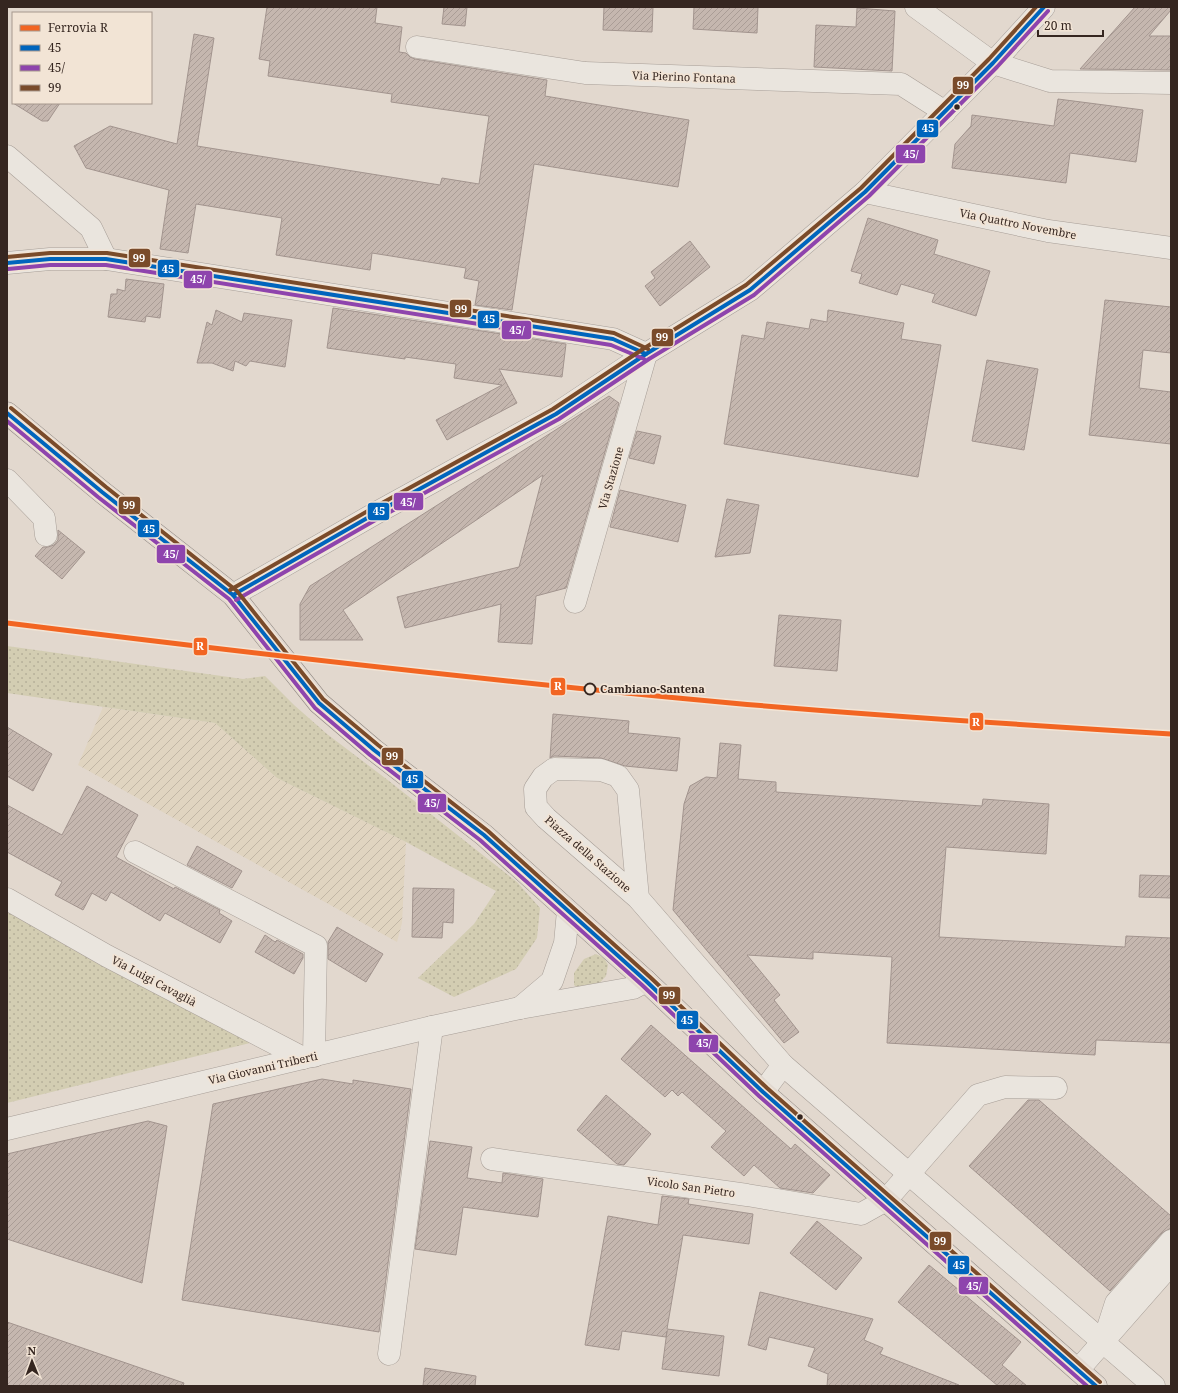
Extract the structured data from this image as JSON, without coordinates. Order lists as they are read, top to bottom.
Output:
{
  "streets": {
    "street": [
      "Via Pierino Fontana",
      "Via Quattro Novembre",
      "Via Stazione",
      "Piazza della Stazione",
      "Via Luigi Cavaglià",
      "Via Giovanni Triberti",
      "Vicolo San Pietro"
    ]
  },
  "crossings": [
    ["Piazza della Stazione", "Vicolo San Pietro"],
    ["Via Luigi Cavaglià", "Via Giovanni Triberti"]
  ],
  "places": ["Cambiano-Santena"],
  "lines": [
    "transit line 45",
    "transit line 99",
    "transit line 45/",
    "rail line R"
  ],
  "legend": [
    "Ferrovia R",
    "45",
    "45/",
    "99"
  ],
  "scale_bar": "20 m",
  "north": "top"
}
